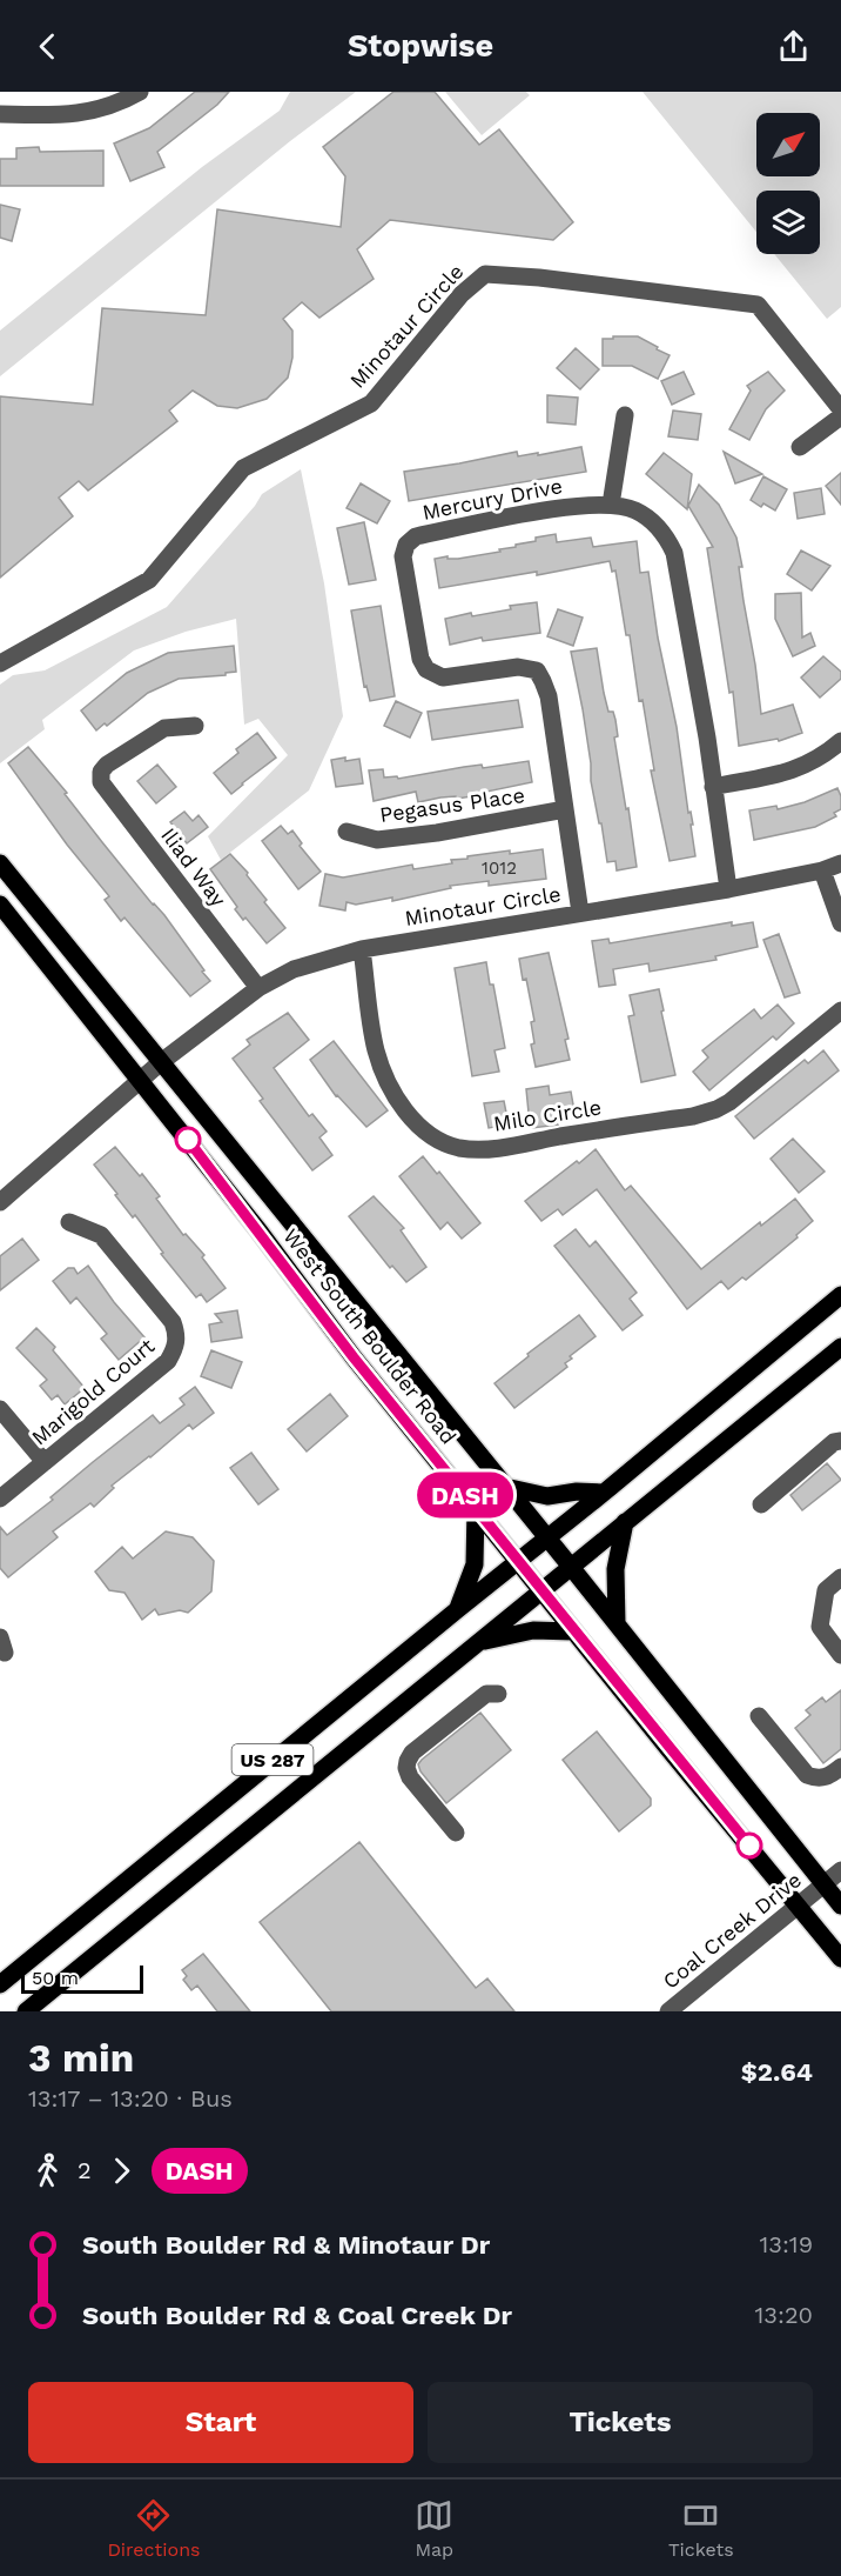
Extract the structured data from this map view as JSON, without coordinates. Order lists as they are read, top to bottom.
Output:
{
  "streets": {
    "main road": ["West South Boulder Road", "US 287"],
    "street": [
      "Minotaur Circle",
      "Mercury Drive",
      "Pegasus Place",
      "Iliad Way",
      "Milo Circle",
      "Marigold Court",
      "Coal Creek Drive"
    ]
  },
  "crossings": [
    ["Minotaur Circle", "Mercury Drive"],
    ["Minotaur Circle", "Iliad Way"],
    ["Minotaur Circle", "Milo Circle"],
    ["Minotaur Circle", "West South Boulder Road"],
    ["Mercury Drive", "Pegasus Place"],
    ["West South Boulder Road", "US 287"],
    ["West South Boulder Road", "Coal Creek Drive"]
  ],
  "lines": ["bus line DASH"],
  "house_numbers": ["1012"],
  "scale_bar": "50 m",
  "north": "top right",
  "page": {
    "header": "Stopwise",
    "on_map": "DASH",
    "scale": "50 m",
    "heading": ["3 min", "13:17 – 13:20 · Bus", "$2.64"],
    "legs": ["2", "DASH"],
    "list": [
      {
        "name": "South Boulder Rd & Minotaur Dr",
        "value": "13:19"
      },
      {
        "name": "South Boulder Rd & Coal Creek Dr",
        "value": "13:20"
      }
    ],
    "buttons": ["Start", "Tickets"],
    "tabs": ["Directions", "Map", "Tickets"]
  }
}
